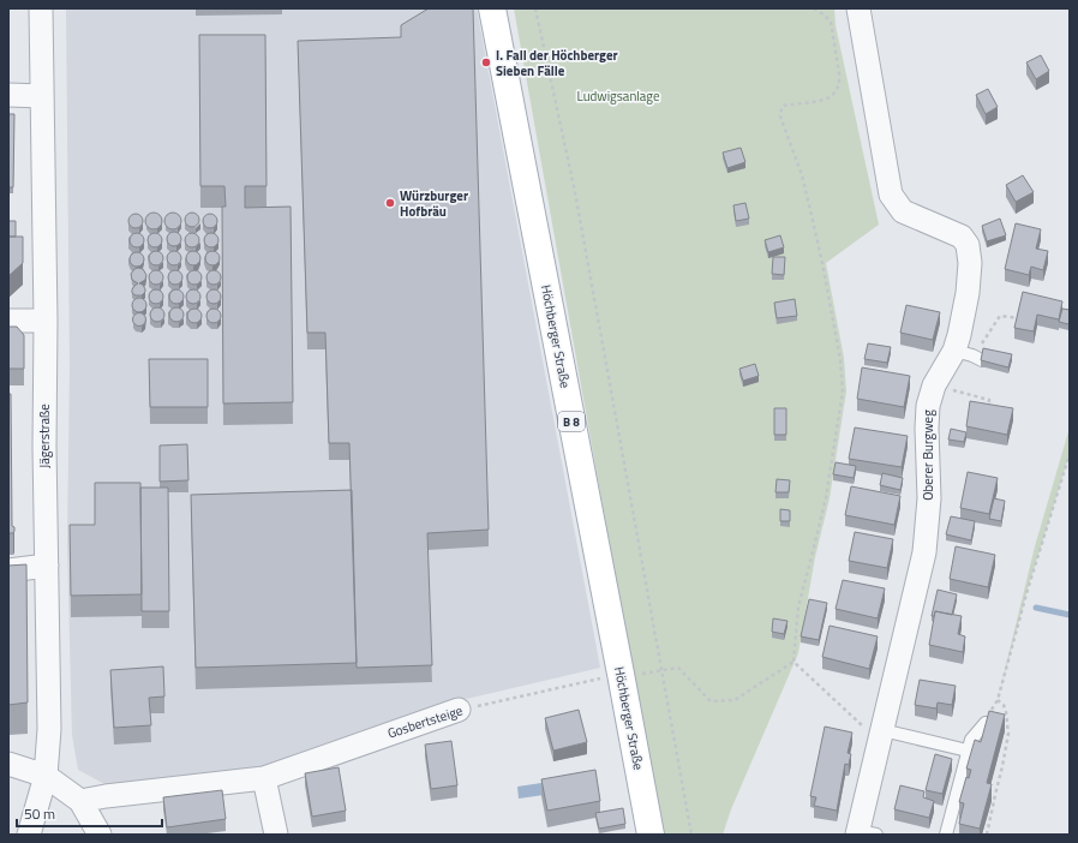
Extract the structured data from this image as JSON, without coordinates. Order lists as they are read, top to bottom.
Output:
{
  "streets": {
    "main road": ["Höchberger Straße", "B 8"],
    "street": ["Jägerstraße", "Oberer Burgweg", "Gosbertsteige"]
  },
  "parks": ["Ludwigsanlage"],
  "places": ["I. Fall der Höchberger Sieben Fälle", "Würzburger Hofbräu"],
  "scale_bar": "50 m"
}
